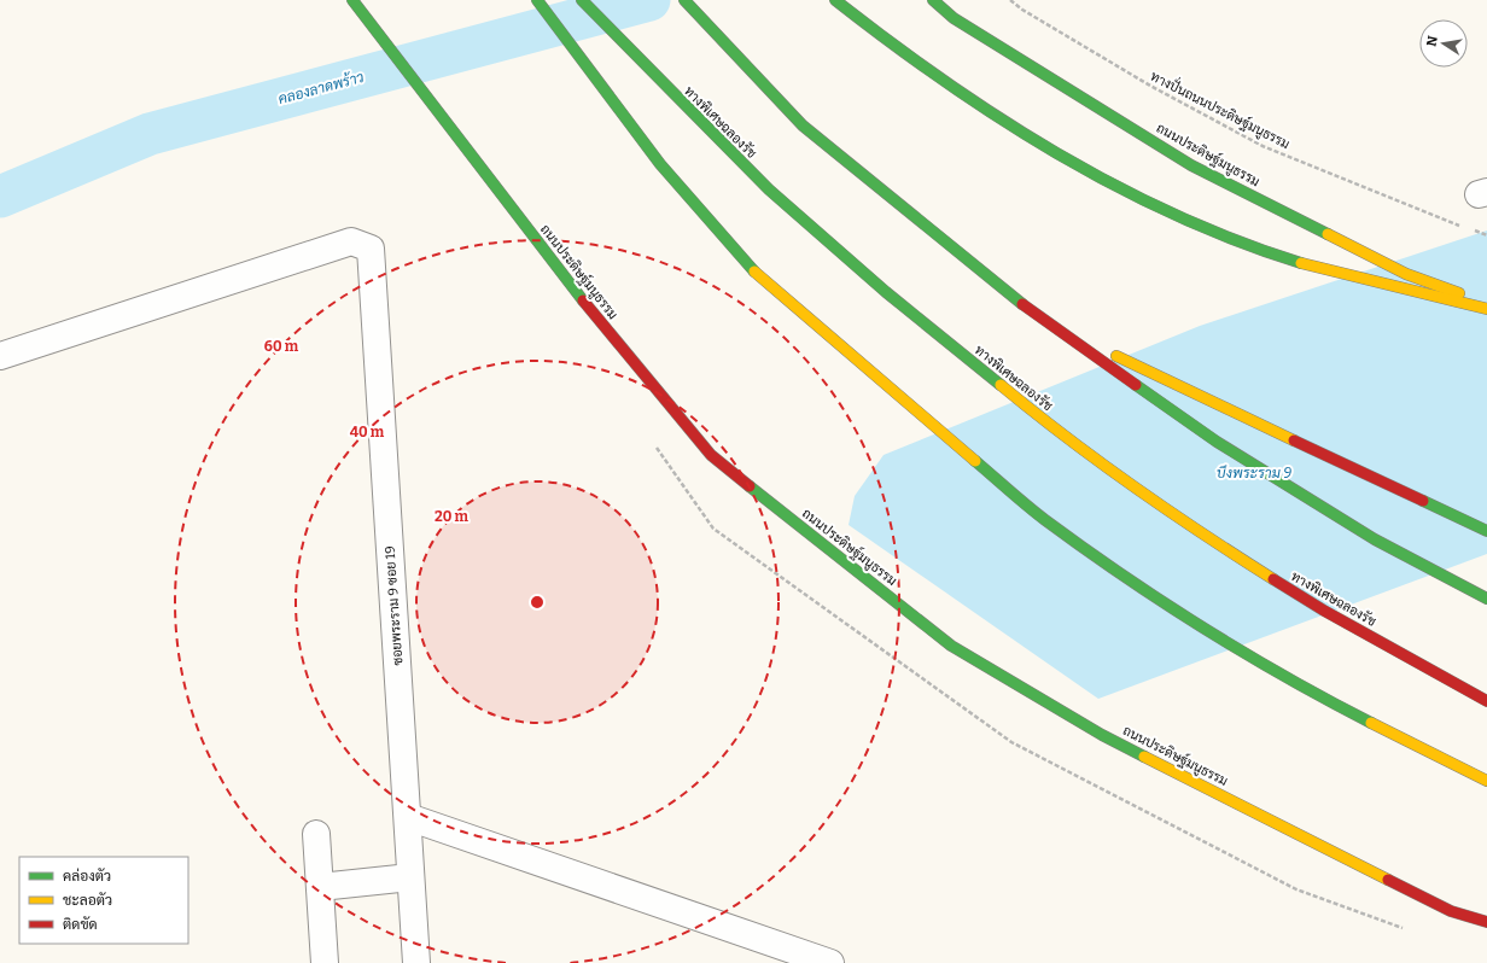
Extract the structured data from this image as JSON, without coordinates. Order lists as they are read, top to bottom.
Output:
{
  "streets": {
    "main road": ["ทางพิเศษฉลองรัช", "ถนนประดิษฐ์มนูธรรม"],
    "street": ["ซอยพระราม 9 ซอย 19"],
    "path": ["ทางปั่นถนนประดิษฐ์มนูธรรม"]
  },
  "water": ["คลองลาดพร้าว", "บึงพระราม 9"],
  "legend": ["คล่องตัว", "ชะลอตัว", "ติดขัด"],
  "north": "left",
  "rings": ["60 m", "40 m", "20 m"]
}
